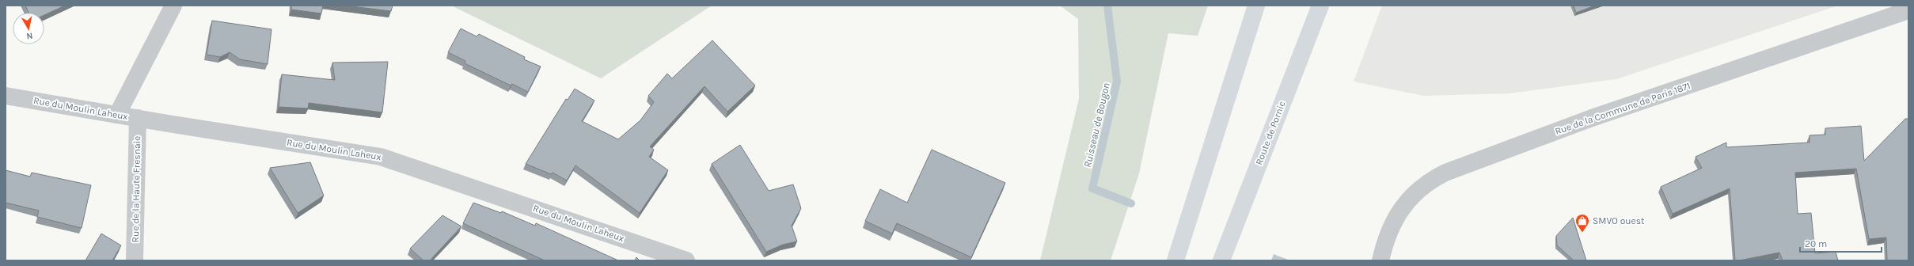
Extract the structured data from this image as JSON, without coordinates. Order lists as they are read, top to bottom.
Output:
{
  "streets": {
    "highway": ["Route de Pornic"],
    "street": ["Rue du Moulin Laheux", "Rue de la Commune de Paris 1871", "Rue de la Haute Fresnaie"]
  },
  "crossings": [
    ["Rue du Moulin Laheux", "Rue de la Haute Fresnaie"]
  ],
  "water": ["Ruisseau de Bougon"],
  "places": {
    "shop": ["SMVO ouest"]
  },
  "scale_bar": "20 m",
  "north": "bottom"
}
